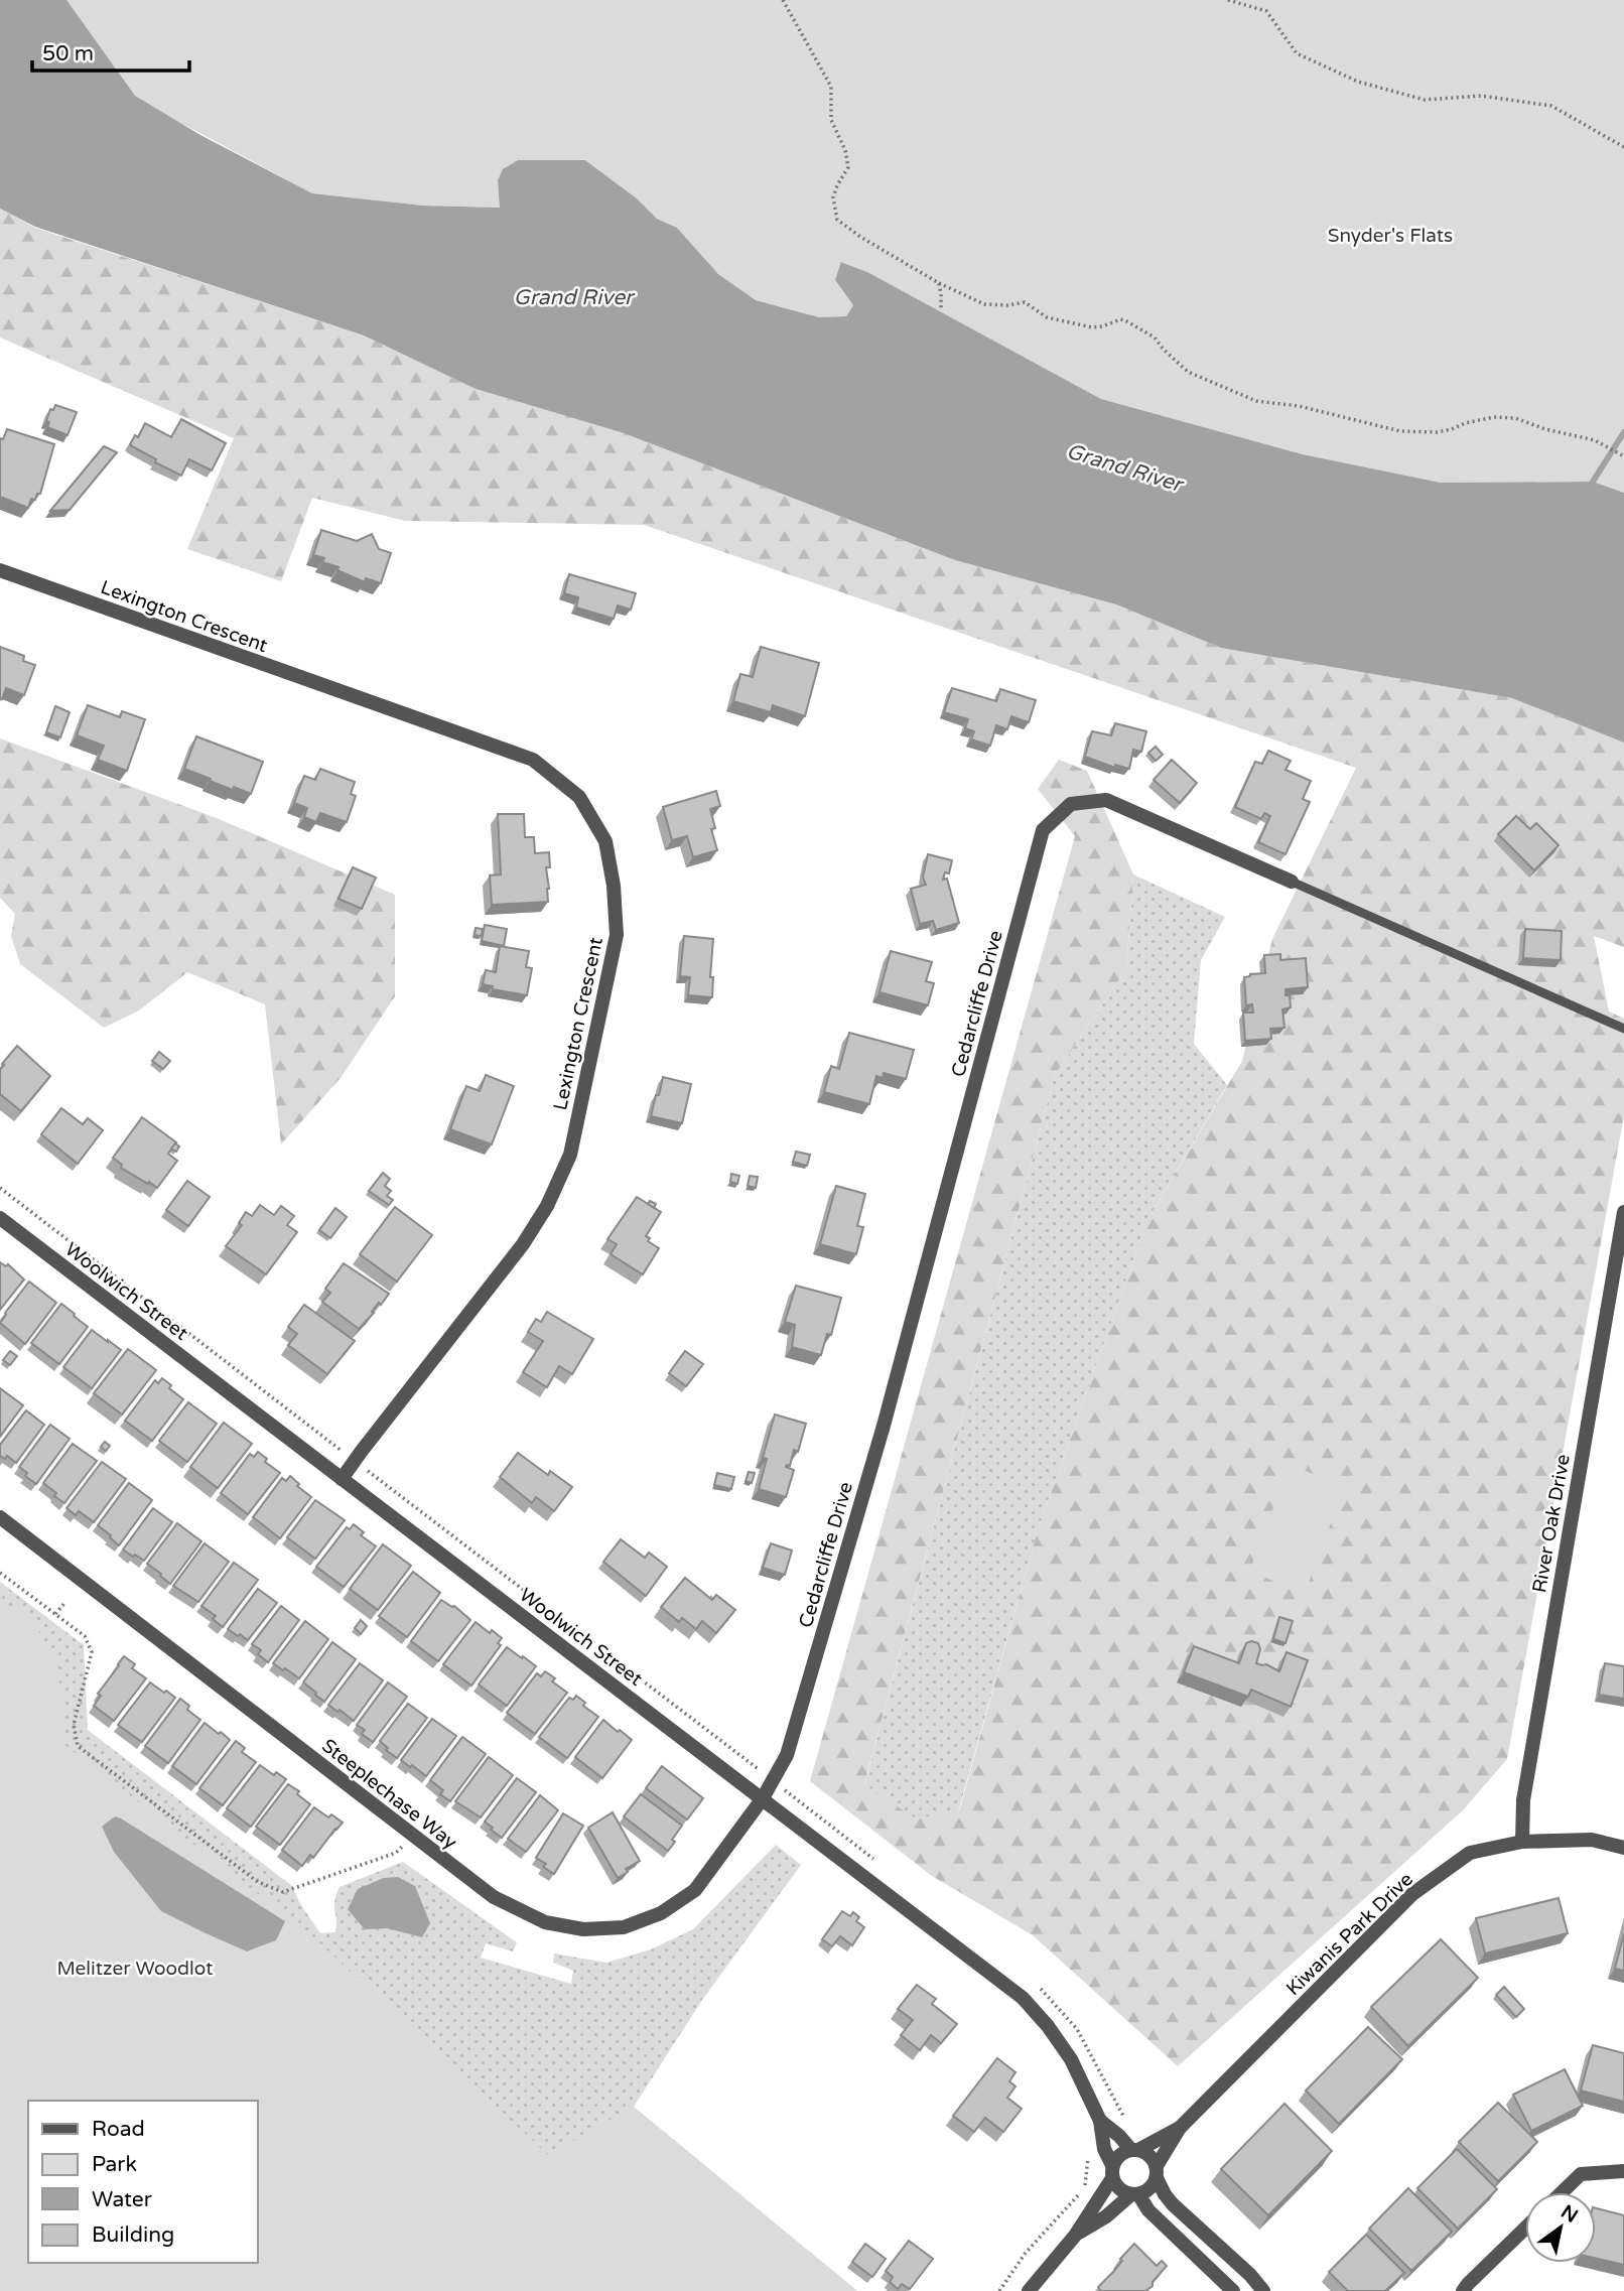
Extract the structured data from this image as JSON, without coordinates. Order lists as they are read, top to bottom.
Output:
{
  "streets": {
    "street": [
      "Lexington Crescent",
      "Cedarcliffe Drive",
      "Woolwich Street",
      "River Oak Drive",
      "Steeplechase Way",
      "Kiwanis Park Drive"
    ]
  },
  "crossings": [
    ["Lexington Crescent", "Woolwich Street"],
    ["Cedarcliffe Drive", "Woolwich Street"],
    ["Cedarcliffe Drive", "Steeplechase Way"],
    ["Woolwich Street", "Steeplechase Way"],
    ["Woolwich Street", "Kiwanis Park Drive"],
    ["River Oak Drive", "Kiwanis Park Drive"]
  ],
  "water": ["Grand River"],
  "parks": ["Snyder's Flats", "Melitzer Woodlot"],
  "legend": [
    "Road",
    "Park",
    "Water",
    "Building"
  ],
  "scale_bar": "50 m",
  "north": "top right"
}
